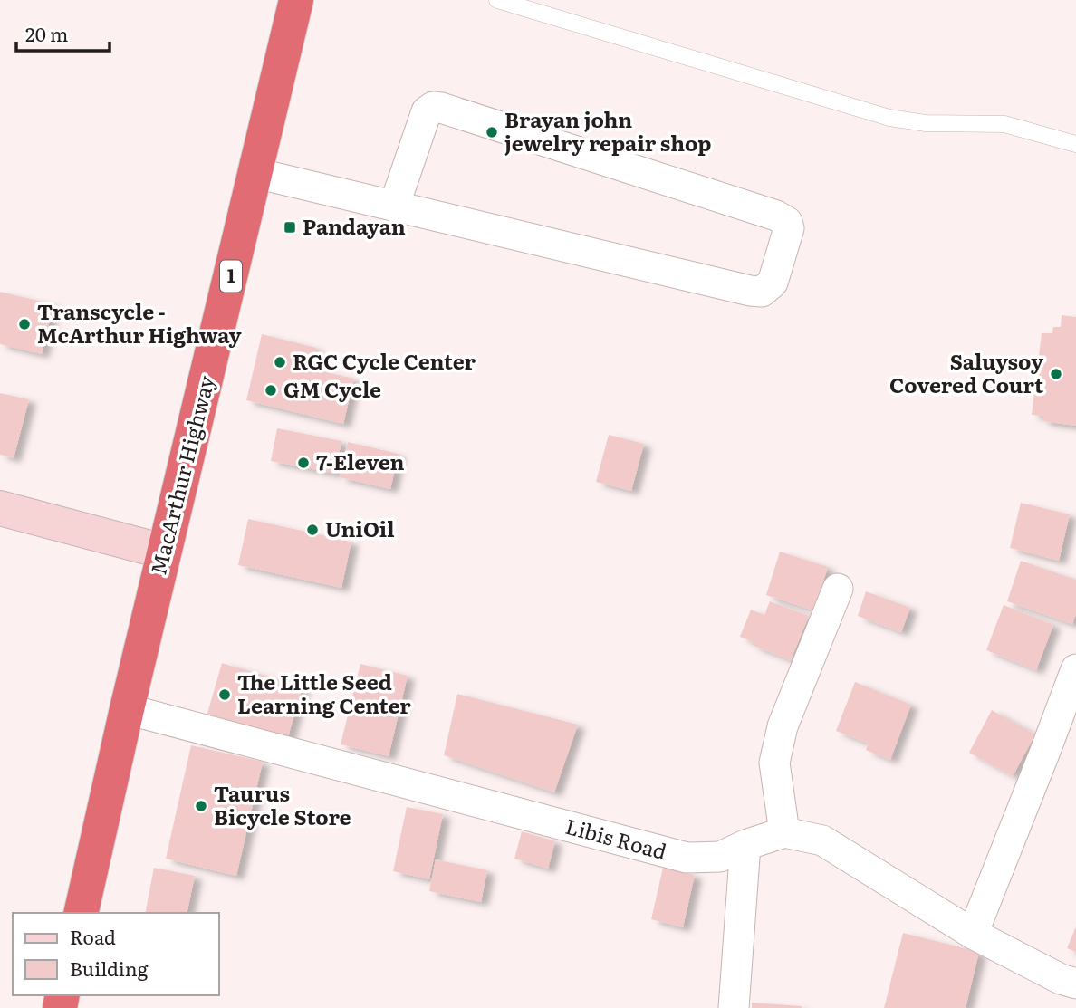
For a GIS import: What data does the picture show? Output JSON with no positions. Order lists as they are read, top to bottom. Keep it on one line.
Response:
{"streets":{"highway":["1","MacArthur Highway"],"street":["Libis Road"]},"crossings":[["MacArthur Highway","Libis Road"]],"places":{"other":["Brayan john jewelry repair shop","Transcycle - McArthur Highway","RGC Cycle Center","Saluysoy Covered Court","GM Cycle","7-Eleven","UniOil","The Little Seed Learning Center","Taurus Bicycle Store"],"transit":["Pandayan"]},"legend":["Road","Building"],"scale_bar":"20 m"}
